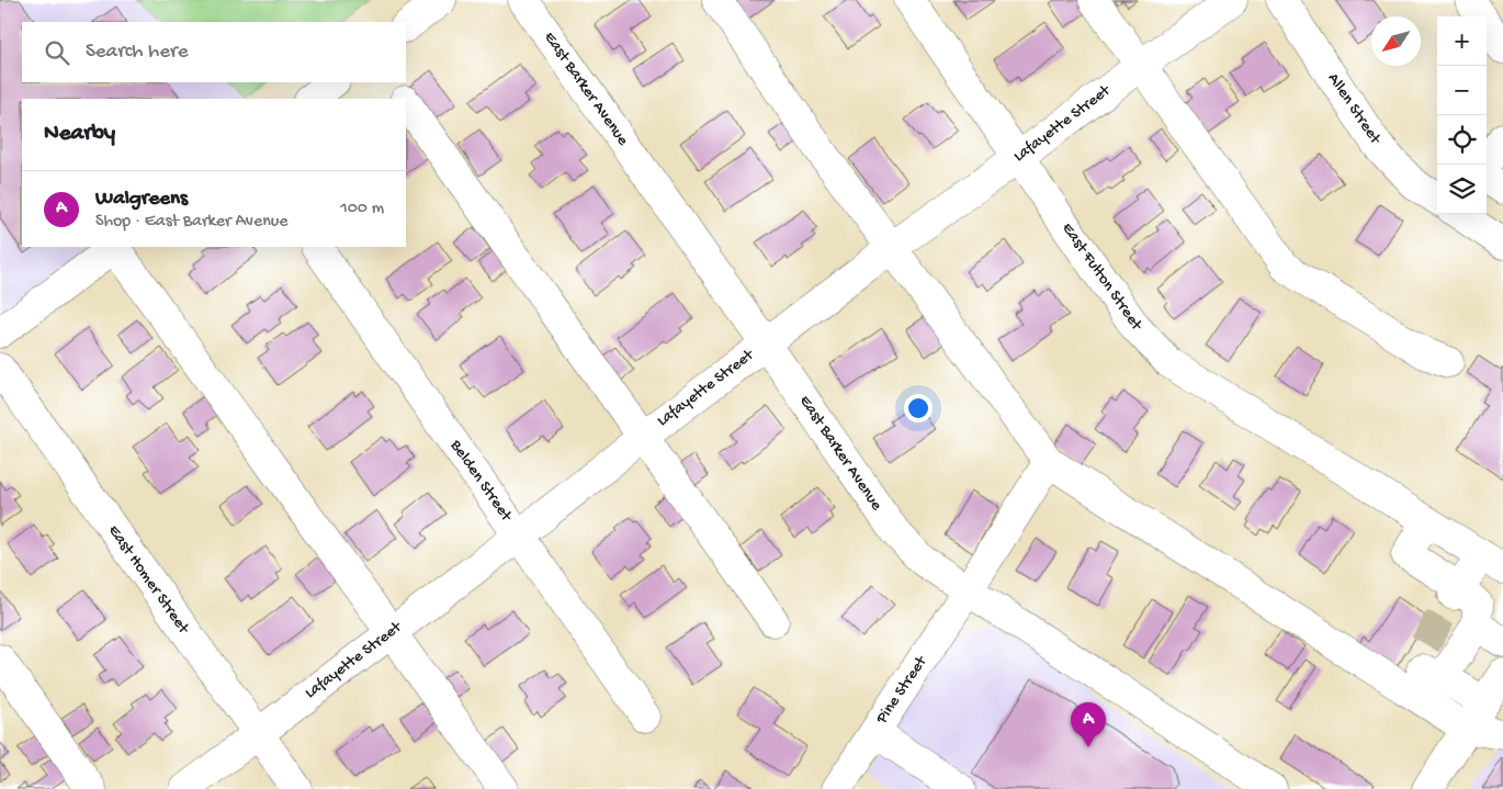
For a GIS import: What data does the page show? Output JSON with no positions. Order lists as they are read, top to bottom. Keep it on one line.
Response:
{"streets":{"street":["East Barker Avenue","Allen Street","Lafayette Street","East Fulton Street","Belden Street","East Homer Street","Pine Street"]},"crossings":[["East Barker Avenue","Lafayette Street"],["East Barker Avenue","Pine Street"],["Lafayette Street","East Fulton Street"],["Lafayette Street","Belden Street"],["Lafayette Street","East Homer Street"]],"north":"bottom left","page":{"map_buttons":["+","−"],"search":"Search here","heading":"Nearby","list":[{"mark":"A","name":"Walgreens","note":"Shop · East Barker Avenue","value":"100 m"}],"pins":"A"}}
